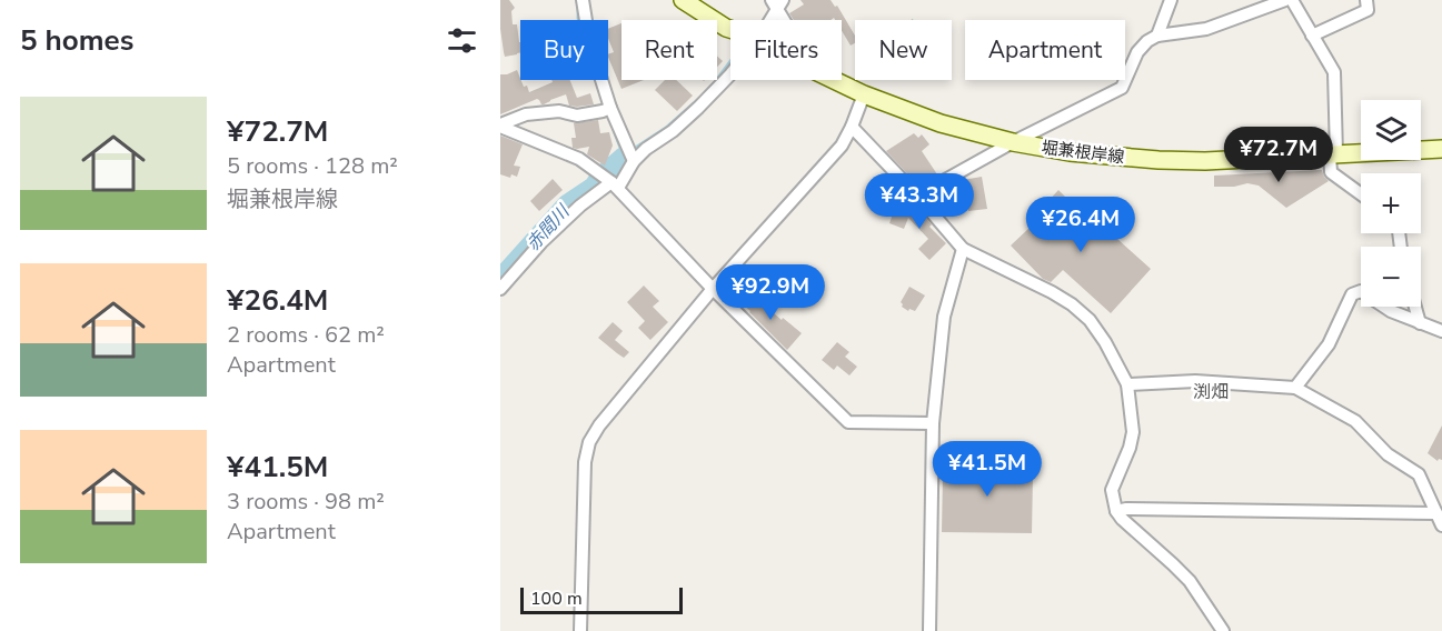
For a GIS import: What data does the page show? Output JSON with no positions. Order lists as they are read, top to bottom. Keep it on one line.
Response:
{"streets":{"main road":["堀兼根岸線"]},"districts":["渕畑"],"water":["赤間川"],"scale_bar":"100 m","page":{"heading":"5 homes","chip":["Buy","Rent","Filters","New","Apartment"],"list":[{"name":"¥72.7M","note":"5 rooms · 128 m² · 堀兼根岸線"},{"name":"¥26.4M","note":"2 rooms · 62 m² · Apartment"},{"name":"¥41.5M","note":"3 rooms · 98 m² · Apartment"}],"map_buttons":["+","−"],"price":["¥72.7M","¥43.3M","¥26.4M","¥92.9M","¥41.5M"],"scale":"100 m"}}
